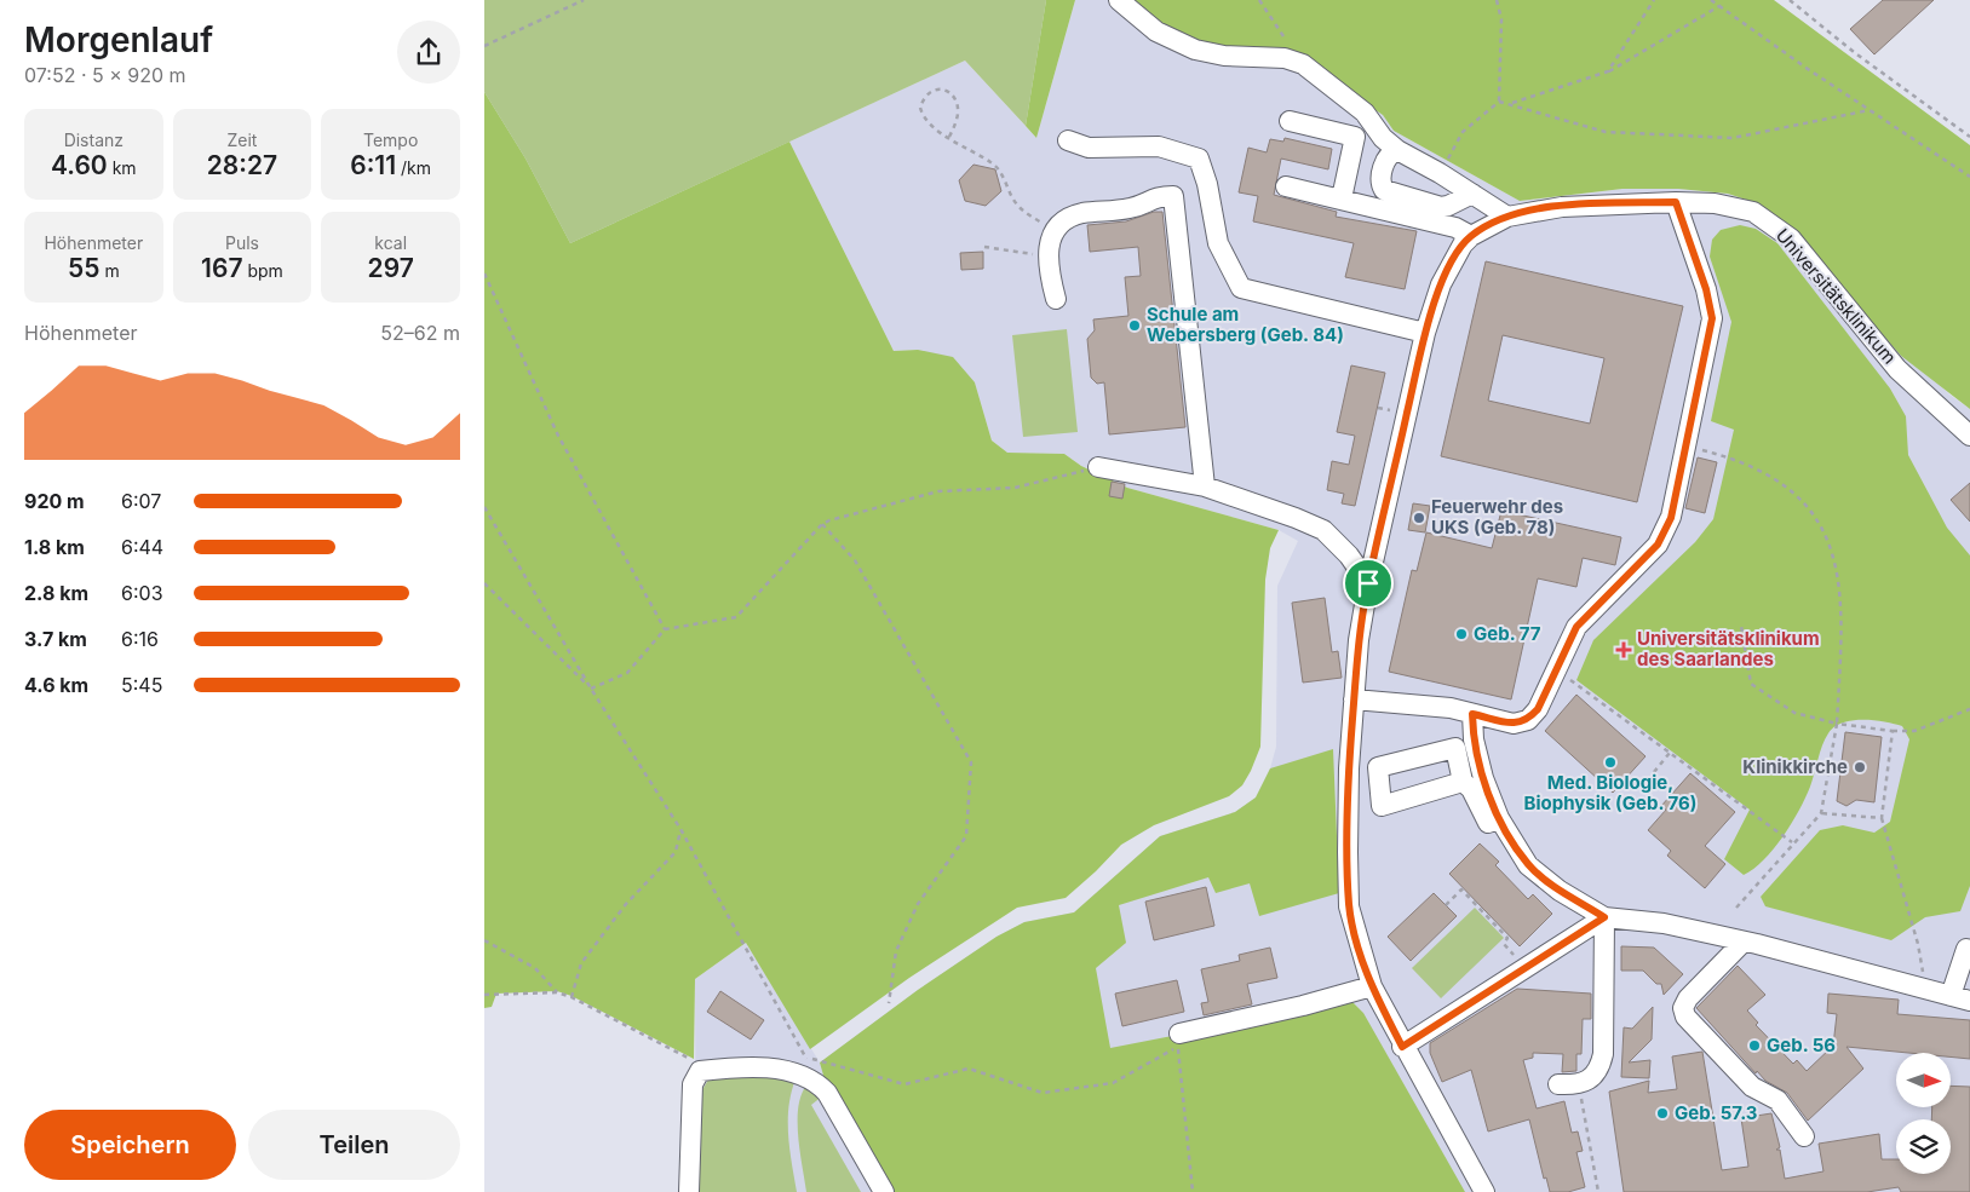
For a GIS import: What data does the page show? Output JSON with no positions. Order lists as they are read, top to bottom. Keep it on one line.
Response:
{"streets":{"street":["Universitätsklinikum"]},"places":{"other":["Schule am Webersberg (Geb. 84)","Feuerwehr des UKS (Geb. 78)","Geb. 77","Med. Biologie, Biophysik (Geb. 76)","Klinikkirche","Geb. 56","Geb. 57.3"],"health":["Universitätsklinikum des Saarlandes"]},"north":"right","page":{"heading":["Morgenlauf","07:52 · 5 × 920 m"],"stats":[["Distanz","4.60 km"],["Zeit","28:27"],["Tempo","6:11 /km"],["Höhenmeter","55 m"],["Puls","167 bpm"],["kcal","297"]],"chart":["Höhenmeter","52–62 m"],"list":[{"name":"920 m","note":"6:07"},{"name":"1.8 km","note":"6:44"},{"name":"2.8 km","note":"6:03"},{"name":"3.7 km","note":"6:16"},{"name":"4.6 km","note":"5:45"}],"buttons":["Speichern","Teilen"]}}
